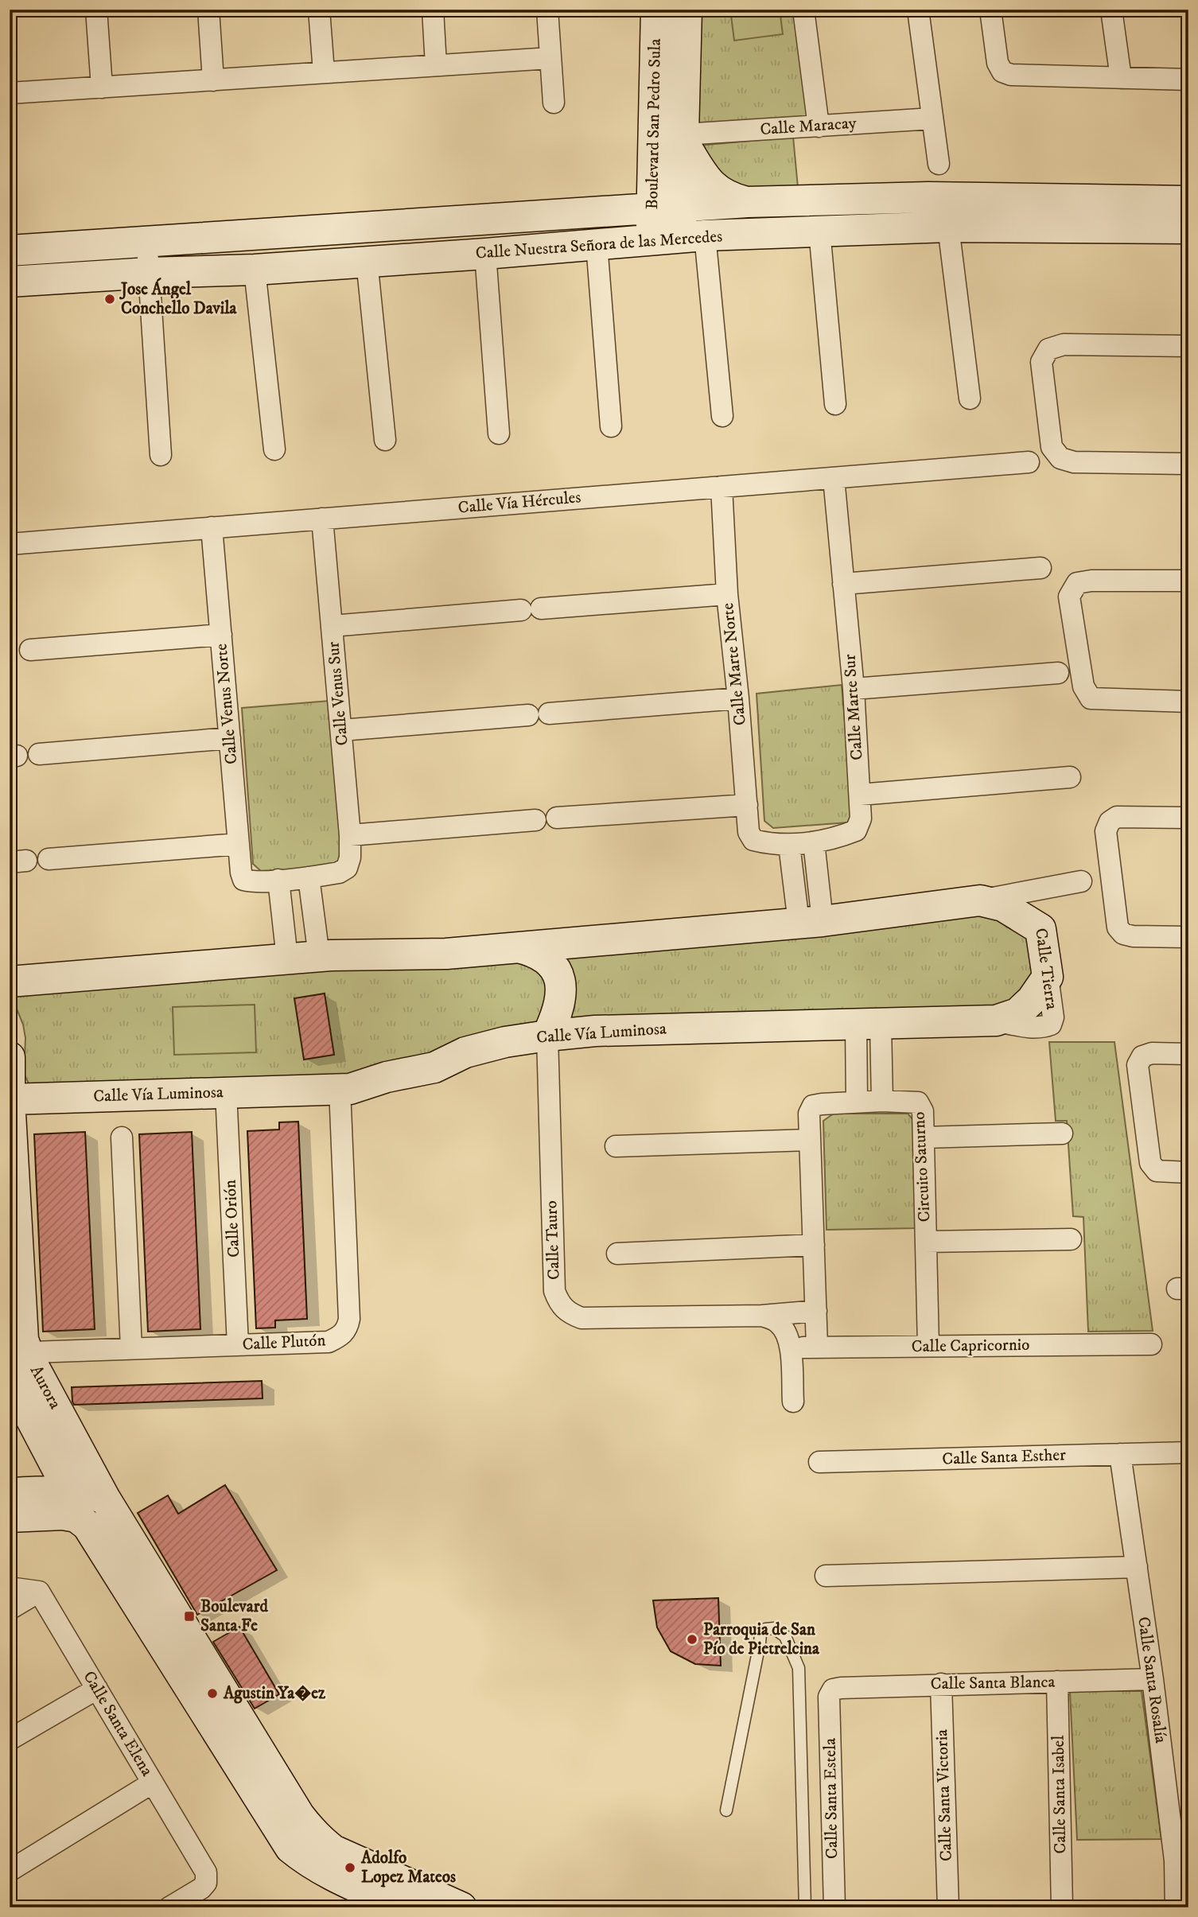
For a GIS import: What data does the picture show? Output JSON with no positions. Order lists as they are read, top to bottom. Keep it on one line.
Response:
{"streets":{"street":["Boulevard San Pedro Sula","Calle Maracay","Calle Nuestra Señora de las Mercedes","Calle Vía Hércules","Calle Marte Norte","Calle Venus Sur","Calle Venus Norte","Calle Marte Sur","Calle Tierra","Calle Vía Luminosa","Circuito Saturno","Calle Orión","Calle Tauro","Calle Plutón","Calle Capricornio","Aurora","Calle Santa Esther","Calle Santa Rosalía","Calle Santa Blanca","Calle Santa Elena","Calle Santa Isabel","Calle Santa Victoria","Calle Santa Estela"]},"crossings":[["Boulevard San Pedro Sula","Calle Maracay"],["Boulevard San Pedro Sula","Calle Nuestra Señora de las Mercedes"],["Calle Vía Hércules","Calle Marte Norte"],["Calle Vía Hércules","Calle Venus Sur"],["Calle Vía Hércules","Calle Venus Norte"],["Calle Vía Hércules","Calle Marte Sur"],["Calle Marte Norte","Calle Marte Sur"],["Calle Tierra","Calle Vía Luminosa"],["Calle Vía Luminosa","Calle Orión"],["Calle Vía Luminosa","Calle Tauro"],["Calle Vía Luminosa","Calle Plutón"],["Calle Vía Luminosa","Aurora"],["Circuito Saturno","Calle Tauro"],["Circuito Saturno","Calle Capricornio"],["Calle Orión","Calle Plutón"],["Calle Plutón","Aurora"],["Calle Santa Esther","Calle Santa Rosalía"],["Calle Santa Rosalía","Calle Santa Blanca"],["Calle Santa Blanca","Calle Santa Isabel"],["Calle Santa Blanca","Calle Santa Victoria"],["Calle Santa Blanca","Calle Santa Estela"]],"places":{"other":["Jose Ángel Conchello Davila","Parroquia de San Pío de Pietrelcina","Agustin Ya�ez","Adolfo Lopez Mateos"],"transit":["Boulevard Santa Fe"]}}
